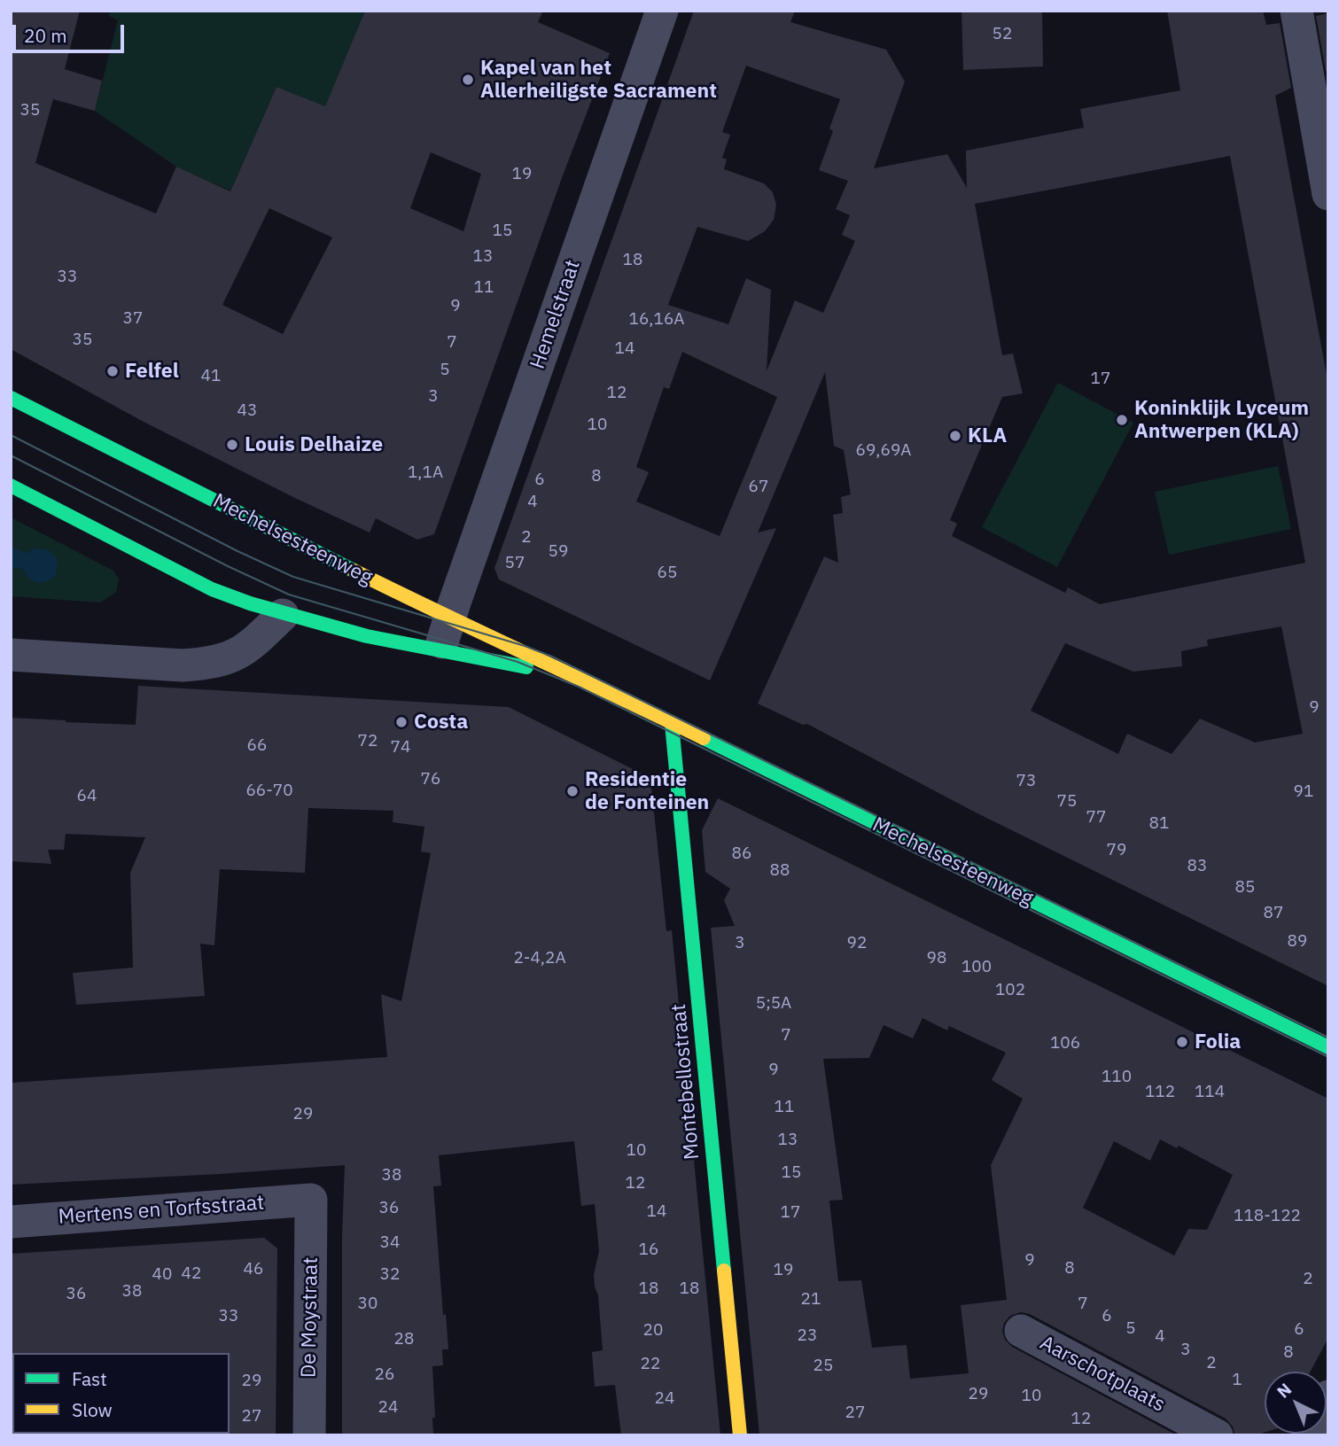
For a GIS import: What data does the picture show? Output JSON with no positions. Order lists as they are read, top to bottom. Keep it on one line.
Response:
{"streets":{"main road":["Mechelsesteenweg","Montebellostraat"],"street":["Hemelstraat","Mertens en Torfsstraat","De Moystraat","Aarschotplaats"]},"crossings":[["Hemelstraat","Mechelsesteenweg"],["Mechelsesteenweg","Montebellostraat"],["Mertens en Torfsstraat","De Moystraat"]],"places":["Kapel van het Allerheiligste Sacrament","Felfel","Koninklijk Lyceum Antwerpen (KLA)","KLA","Louis Delhaize","Costa","Residentie de Fonteinen","Folia"],"house_numbers":["52","35","19","15","13","18","33","11","9","37","16,16A","35","7","14","5","41","17","12","3","43","10","69,69A","1,1A","8","6","67","4","2","59","57","65","9","72","66","74","76","73","66-70","91","64","75","77","81","79","86","83","88","85","87","89","3","92","2-4,2A","98","100","102","5;5A","7","106","9","110","112","114","11","29","13","10","15","38","12","36","14","17","118-122","34","16","9","8","46","19","42","40","32","2","18","18","38","36","21","30","7","33","6","5","6","20","23","4","28","3","8","2","22","25","26","1","29","29","10","24","24","27","27","12"],"legend":["Fast","Slow"],"scale_bar":"20 m","north":"top left"}
